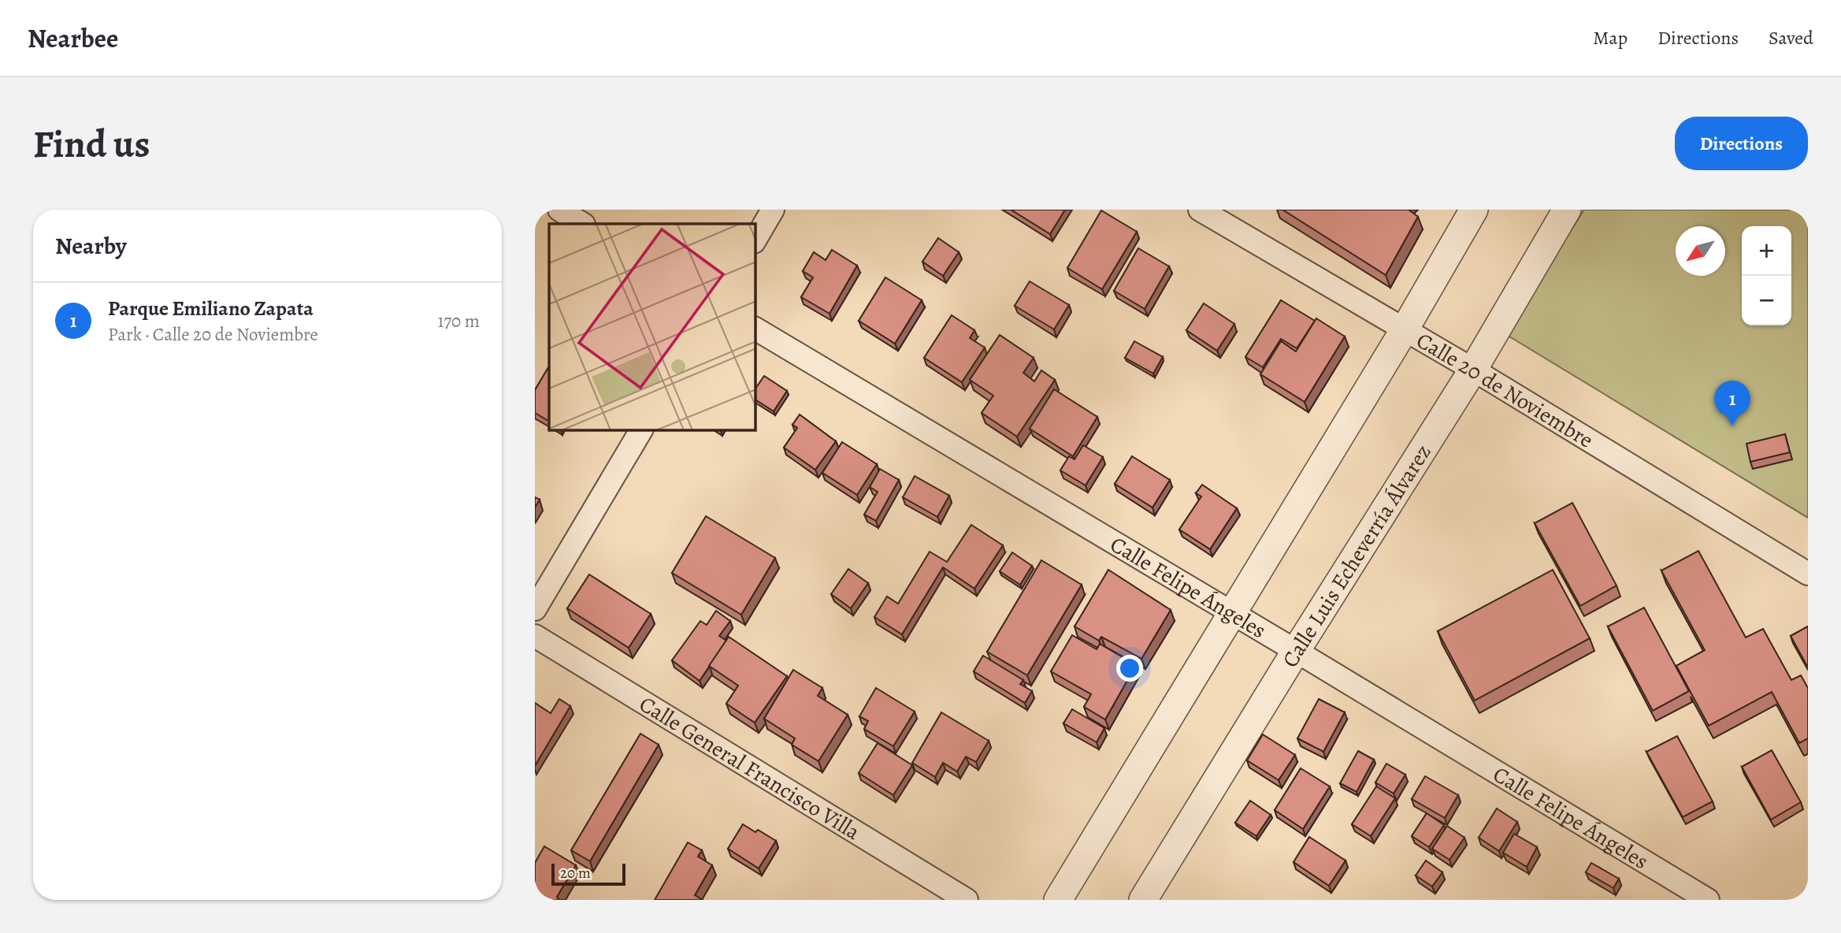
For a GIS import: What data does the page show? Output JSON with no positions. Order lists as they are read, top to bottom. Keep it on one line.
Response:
{"streets":{"street":["Calle 20 de Noviembre","Calle Luis Echeverría Álvarez","Calle Felipe Ángeles","Calle General Francisco Villa"]},"crossings":[["Calle 20 de Noviembre","Calle Luis Echeverría Álvarez"],["Calle Luis Echeverría Álvarez","Calle Felipe Ángeles"]],"scale_bar":"20 m","north":"bottom left","page":{"header":"Nearbee","nav":["Map","Directions","Saved"],"buttons":"Directions","title":"Find us","heading":"Nearby","map_buttons":["+","−"],"list":[{"mark":"1","name":"Parque Emiliano Zapata","note":"Park · Calle 20 de Noviembre","value":"170 m"}],"pins":"1","scale":"20 m"}}
